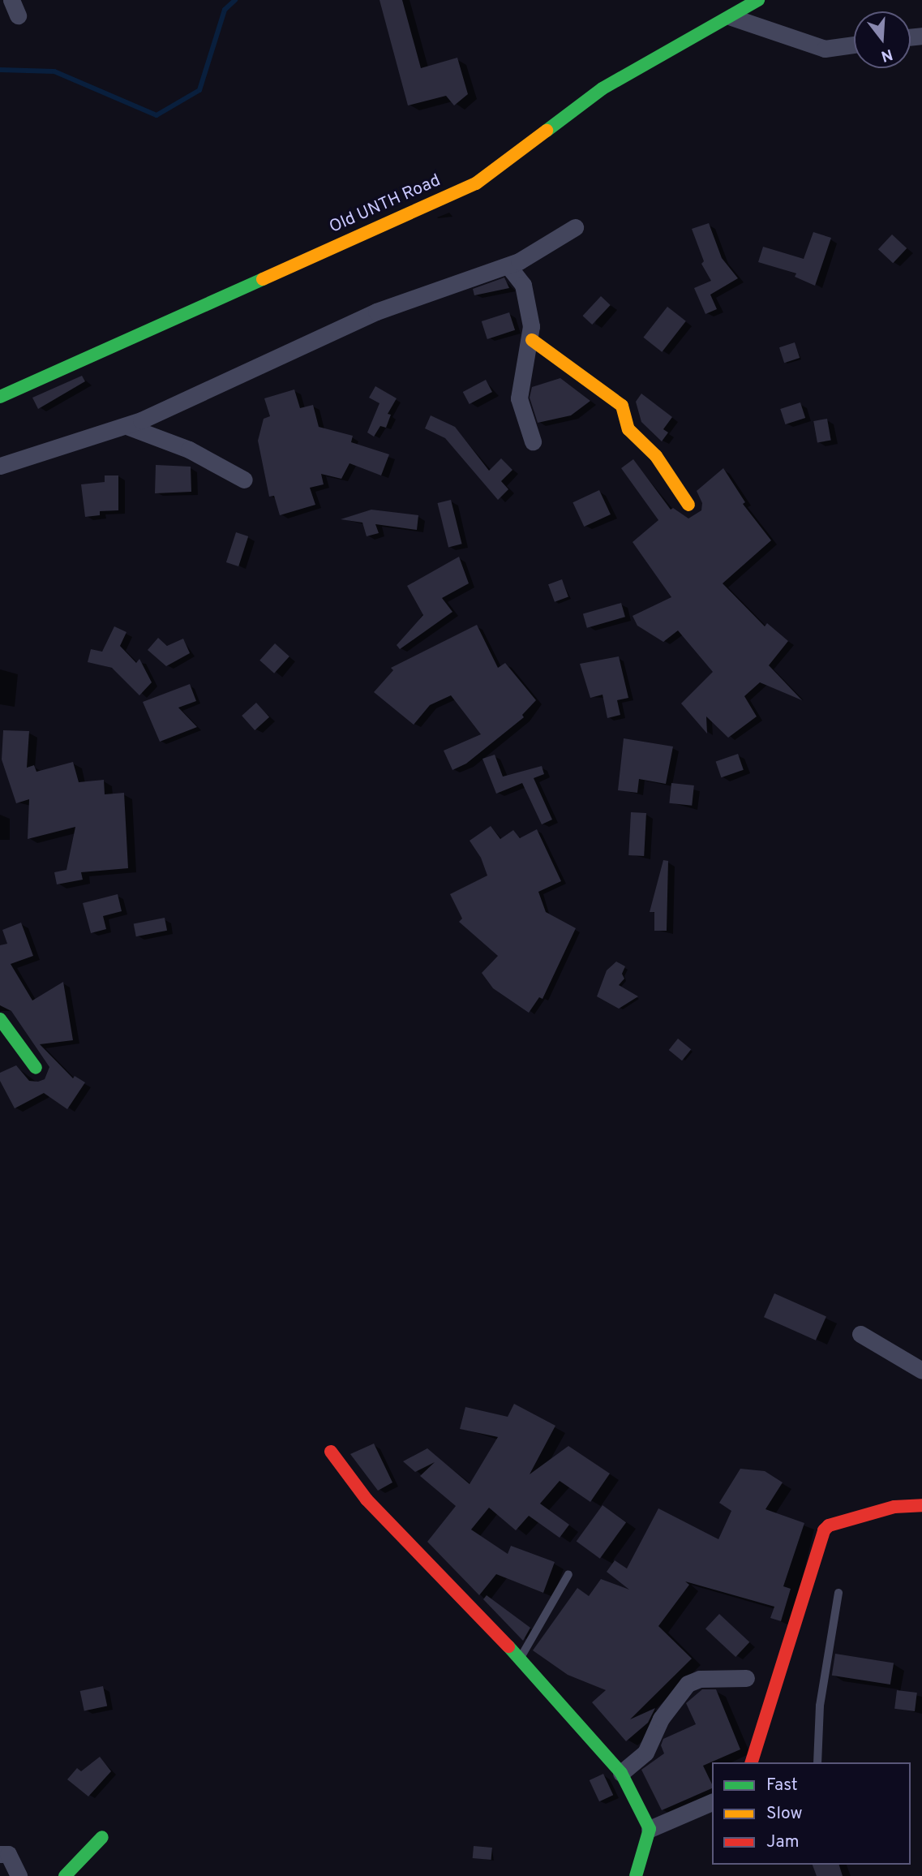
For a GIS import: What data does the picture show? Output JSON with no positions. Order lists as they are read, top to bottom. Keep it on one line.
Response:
{"streets":{"street":["Old UNTH Road"]},"legend":["Fast","Slow","Jam"],"north":"bottom"}
